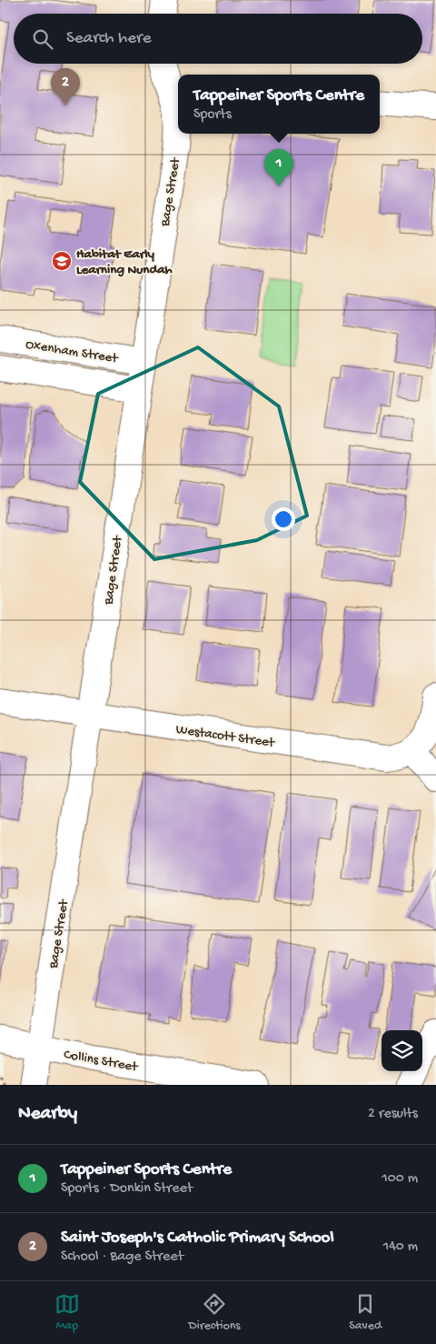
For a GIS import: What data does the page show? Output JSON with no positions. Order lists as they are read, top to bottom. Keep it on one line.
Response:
{"streets":{"street":["Bage Street","Oxenham Street","Westacott Street","Collins Street"]},"crossings":[["Bage Street","Oxenham Street"],["Bage Street","Westacott Street"],["Bage Street","Collins Street"]],"places":{"school or university":["Habitat Early Learning Nundah"]},"page":{"search":"Search here","pins":["2","1"],"popup":["Tappeiner Sports Centre","Sports"],"heading":["Nearby","2 results"],"list":[{"mark":"1","name":"Tappeiner Sports Centre","note":"Sports · Donkin Street","value":"100 m"},{"mark":"2","name":"Saint Joseph's Catholic Primary School","note":"School · Bage Street","value":"140 m"}],"nav":["Map","Directions","Saved"]}}
